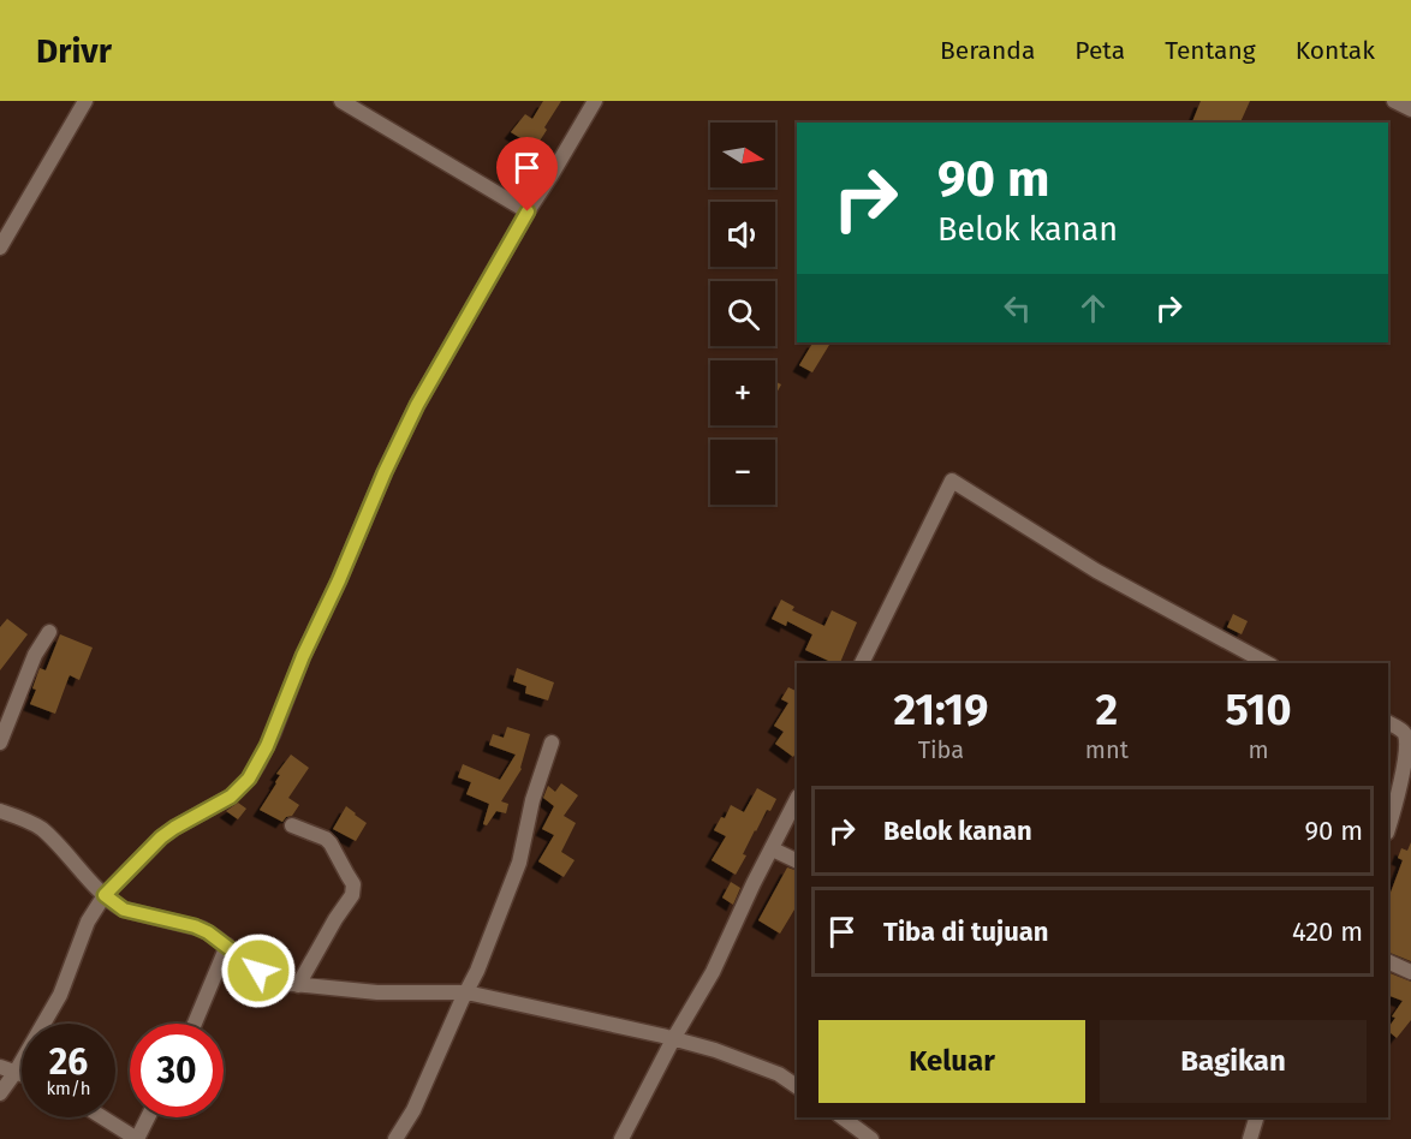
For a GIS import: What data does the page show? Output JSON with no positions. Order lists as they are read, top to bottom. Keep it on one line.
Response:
{"north":"right","page":{"header":"Drivr","nav":["Beranda","Peta","Tentang","Kontak"],"map_buttons":["+","−"],"turn":["90 m","Belok kanan"],"eta":["21:19","Tiba","2","mnt","510","m"],"list":[{"name":"Belok kanan","value":"90 m"},{"name":"Tiba di tujuan","value":"420 m"}],"buttons":["Keluar","Bagikan"],"speed":"26 km/h","limit":"30"}}
